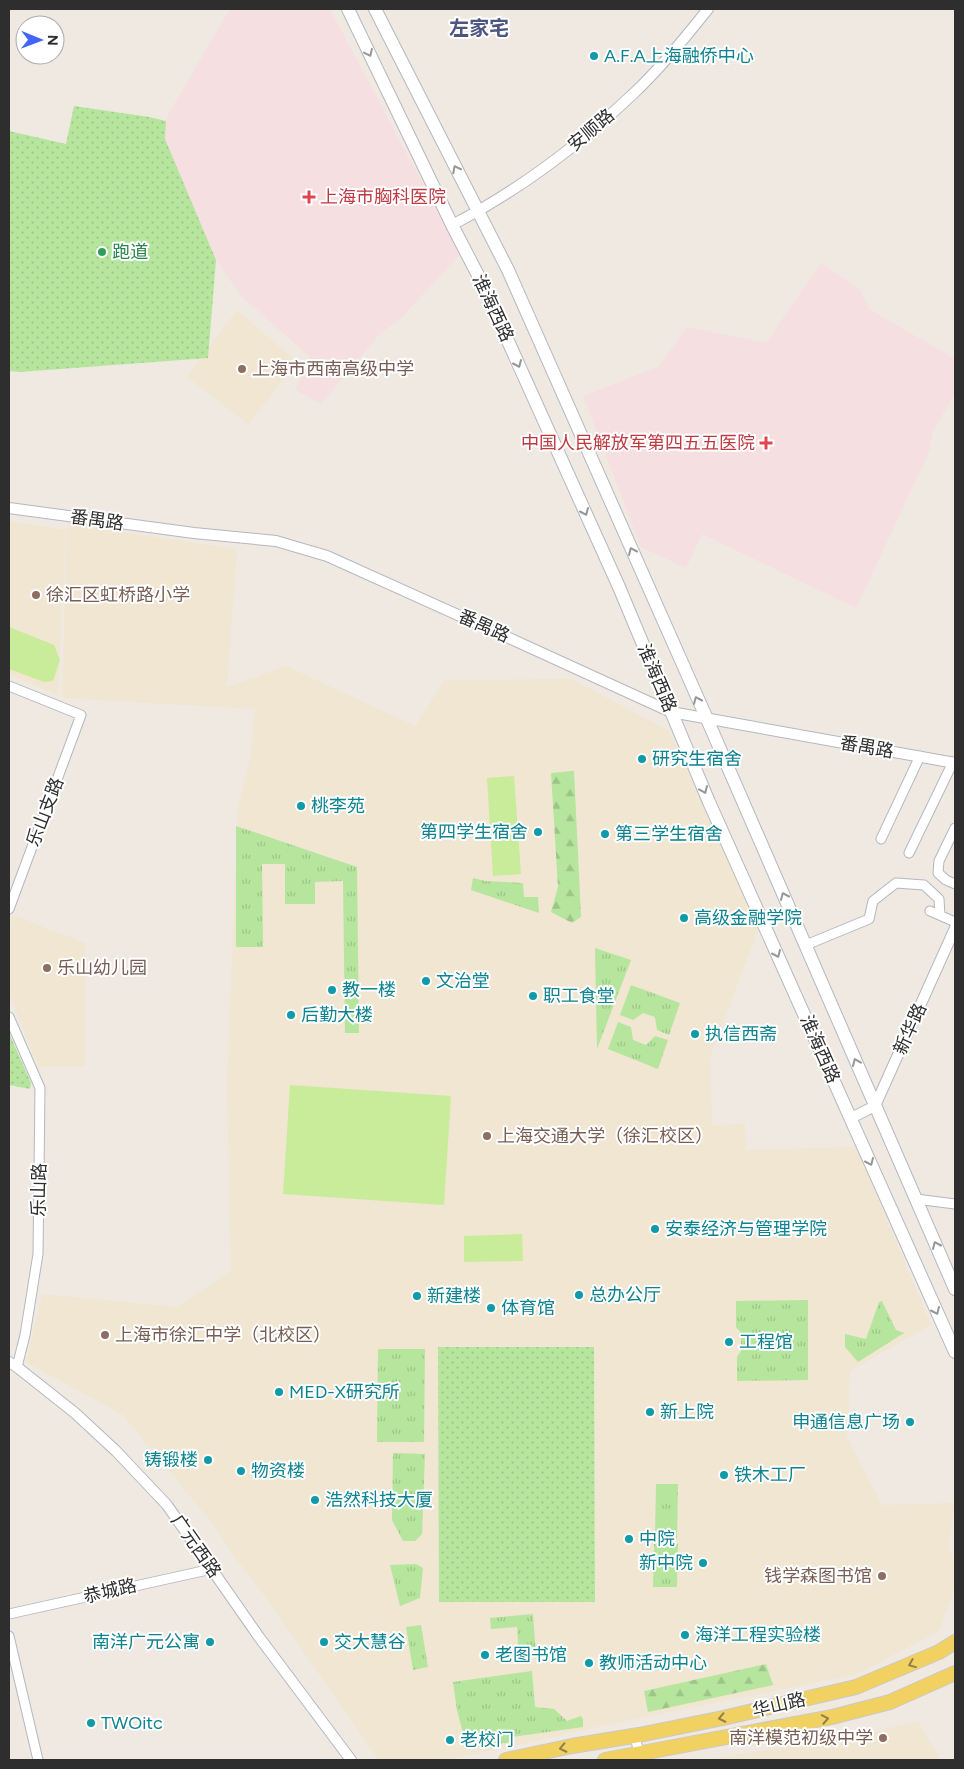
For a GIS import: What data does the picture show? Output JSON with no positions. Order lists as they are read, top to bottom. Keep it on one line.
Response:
{"streets":{"main road":["淮海西路","华山路"],"street":["安顺路","番禺路","乐山支路","新华路","乐山路","广元西路","恭城路"]},"crossings":[["安顺路","淮海西路"],["淮海西路","番禺路"],["淮海西路","新华路"],["乐山路","广元西路"],["广元西路","恭城路"]],"districts":["左家宅"],"places":{"other":["A.F.A上海融侨中心","跑道","上海市西南高级中学","徐汇区虹桥路小学","研究生宿舍","桃李苑","第四学生宿舍","第三学生宿舍","高级金融学院","乐山幼儿园","文治堂","教一楼","职工食堂","后勤大楼","执信西斋","上海交通大学（徐汇校区）","安泰经济与管理学院","总办公厅","新建楼","体育馆","上海市徐汇中学（北校区）","工程馆","MED-X研究所","新上院","申通信息广场","铸锻楼","物资楼","铁木工厂","浩然科技大厦","中院","新中院","钱学森图书馆","海洋工程实验楼","南洋广元公寓","交大慧谷","老图书馆","教师活动中心","TWOitc","南洋模范初级中学","老校门"],"health":["上海市胸科医院","中国人民解放军第四五五医院"]},"north":"right"}
